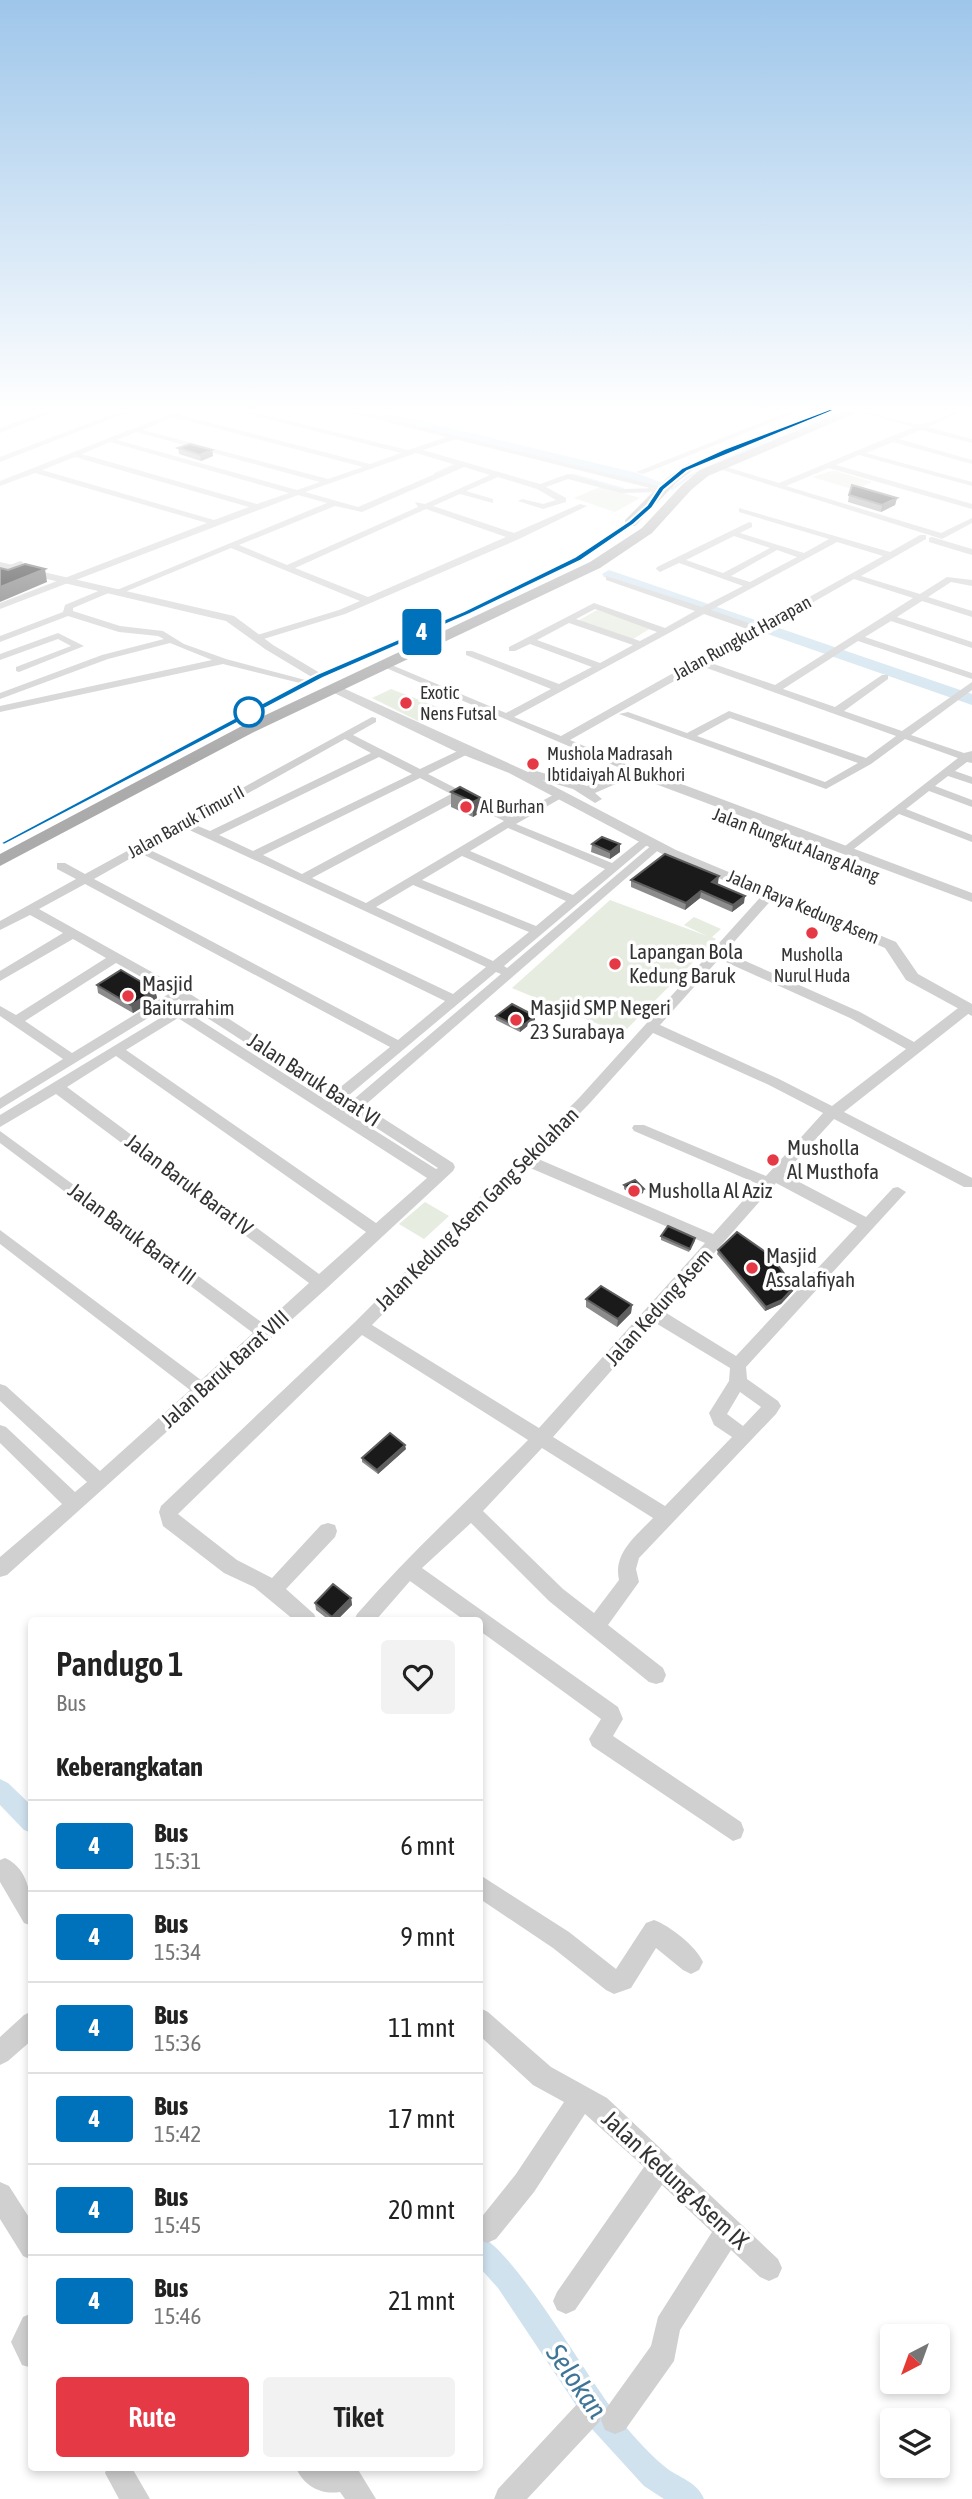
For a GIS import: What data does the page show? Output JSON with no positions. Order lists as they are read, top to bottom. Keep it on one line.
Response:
{"streets":{"street":["Jalan Rungkut Harapan","Jalan Baruk Timur II","Jalan Rungkut Alang Alang","Jalan Raya Kedung Asem","Jalan Baruk Barat VI","Jalan Baruk Barat IV","Jalan Kedung Asem Gang Sekolahan","Jalan Baruk Barat III","Jalan Kedung Asem","Jalan Baruk Barat VIII","Jalan Kedung Asem IX"]},"crossings":[["Jalan Baruk Timur II","Jalan Raya Kedung Asem"],["Jalan Baruk Timur II","Jalan Baruk Barat VI"],["Jalan Raya Kedung Asem","Jalan Kedung Asem Gang Sekolahan"],["Jalan Raya Kedung Asem","Jalan Kedung Asem"],["Jalan Baruk Barat VI","Jalan Baruk Barat VIII"],["Jalan Baruk Barat IV","Jalan Baruk Barat VIII"],["Jalan Baruk Barat III","Jalan Baruk Barat VIII"]],"water":["Selokan"],"places":["Exotic Nens Futsal","Mushola Madrasah Ibtidaiyah Al Bukhori","Al Burhan","Musholla Nurul Huda","Lapangan Bola Kedung Baruk","Masjid Baiturrahim","Masjid SMP Negeri 23 Surabaya","Musholla Al Musthofa","Musholla Al Aziz","Masjid Assalafiyah"],"lines":["bus line 4"],"north":"bottom left","page":{"on_map":"4","heading":[["Pandugo 1","Bus"],"Keberangkatan"],"list":[{"mark":"4","name":"Bus","note":"15:31","value":"6 mnt"},{"mark":"4","name":"Bus","note":"15:34","value":"9 mnt"},{"mark":"4","name":"Bus","note":"15:36","value":"11 mnt"},{"mark":"4","name":"Bus","note":"15:42","value":"17 mnt"},{"mark":"4","name":"Bus","note":"15:45","value":"20 mnt"},{"mark":"4","name":"Bus","note":"15:46","value":"21 mnt"}],"buttons":["Rute","Tiket"]}}
